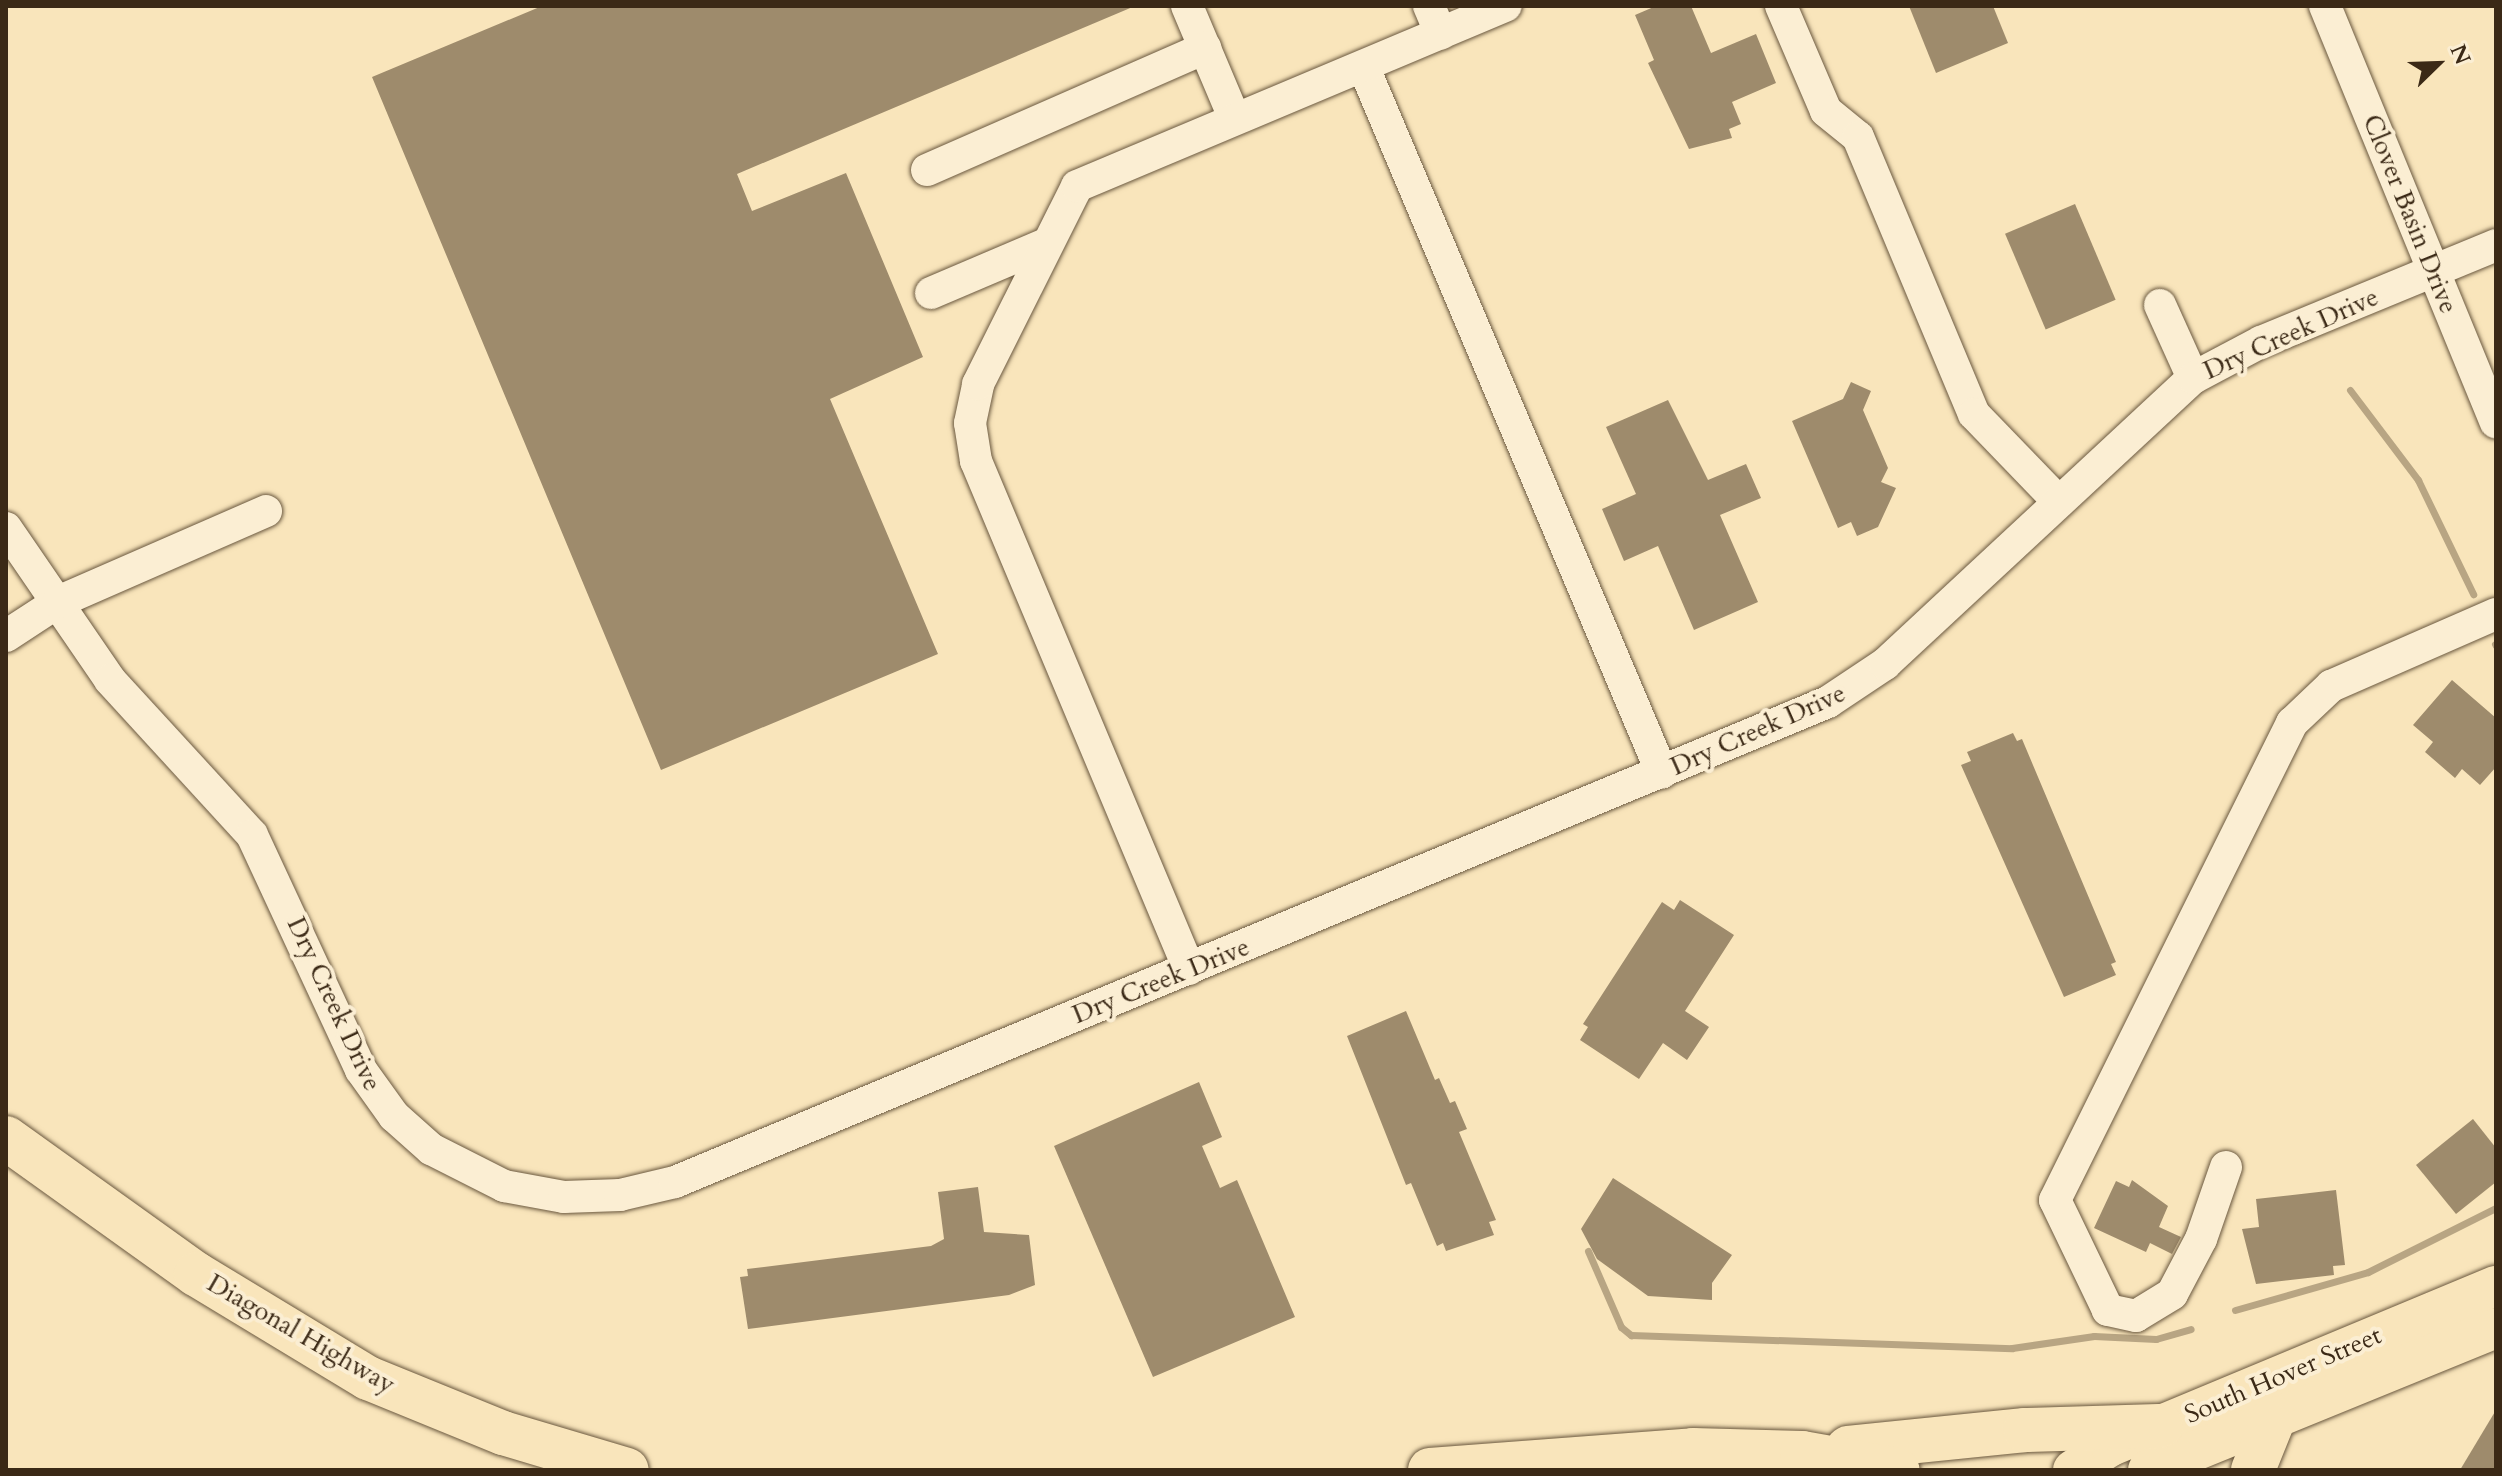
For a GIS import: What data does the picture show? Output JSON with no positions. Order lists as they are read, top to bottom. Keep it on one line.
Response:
{"streets":{"highway":["Diagonal Highway"],"main road":["South Hover Street"],"street":["Clover Basin Drive","Dry Creek Drive"]},"crossings":[["Clover Basin Drive","Dry Creek Drive"]],"north":"top right"}
